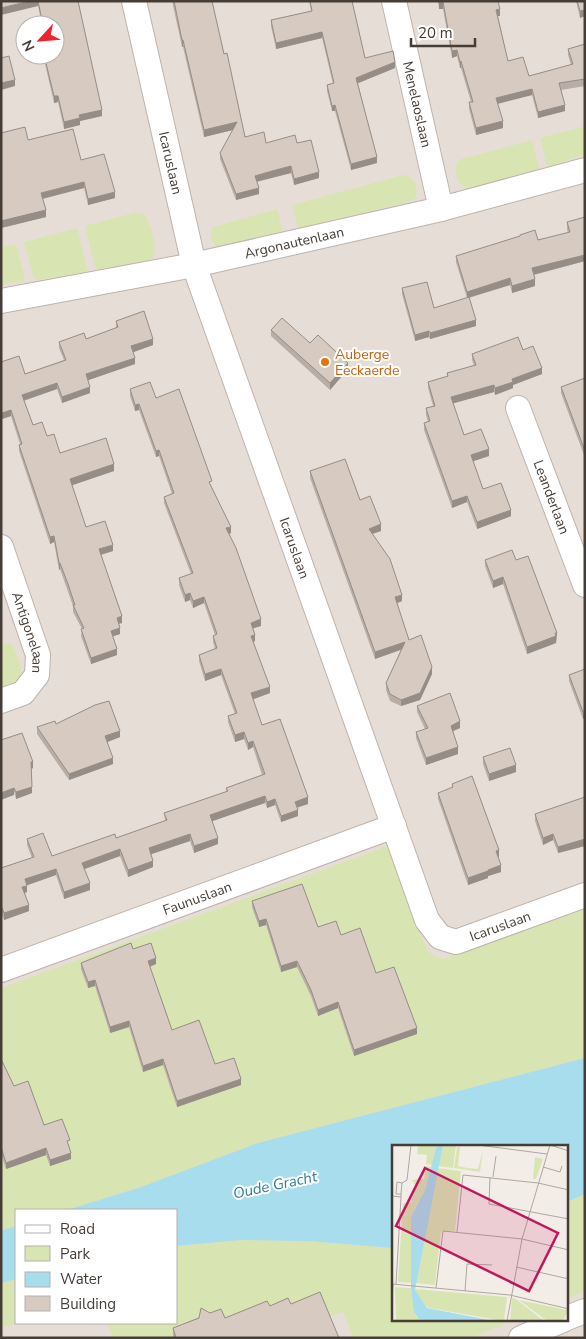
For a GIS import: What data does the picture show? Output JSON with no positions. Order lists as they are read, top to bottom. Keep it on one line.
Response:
{"streets":{"street":["Menelaoslaan","Icaruslaan","Argonautenlaan","Leanderlaan","Antigonelaan","Faunuslaan"]},"crossings":[["Menelaoslaan","Argonautenlaan"],["Icaruslaan","Argonautenlaan"],["Icaruslaan","Faunuslaan"]],"water":["Oude Gracht"],"places":["Auberge Eeckaerde"],"legend":["Road","Park","Water","Building"],"scale_bar":"20 m","north":"bottom left"}
